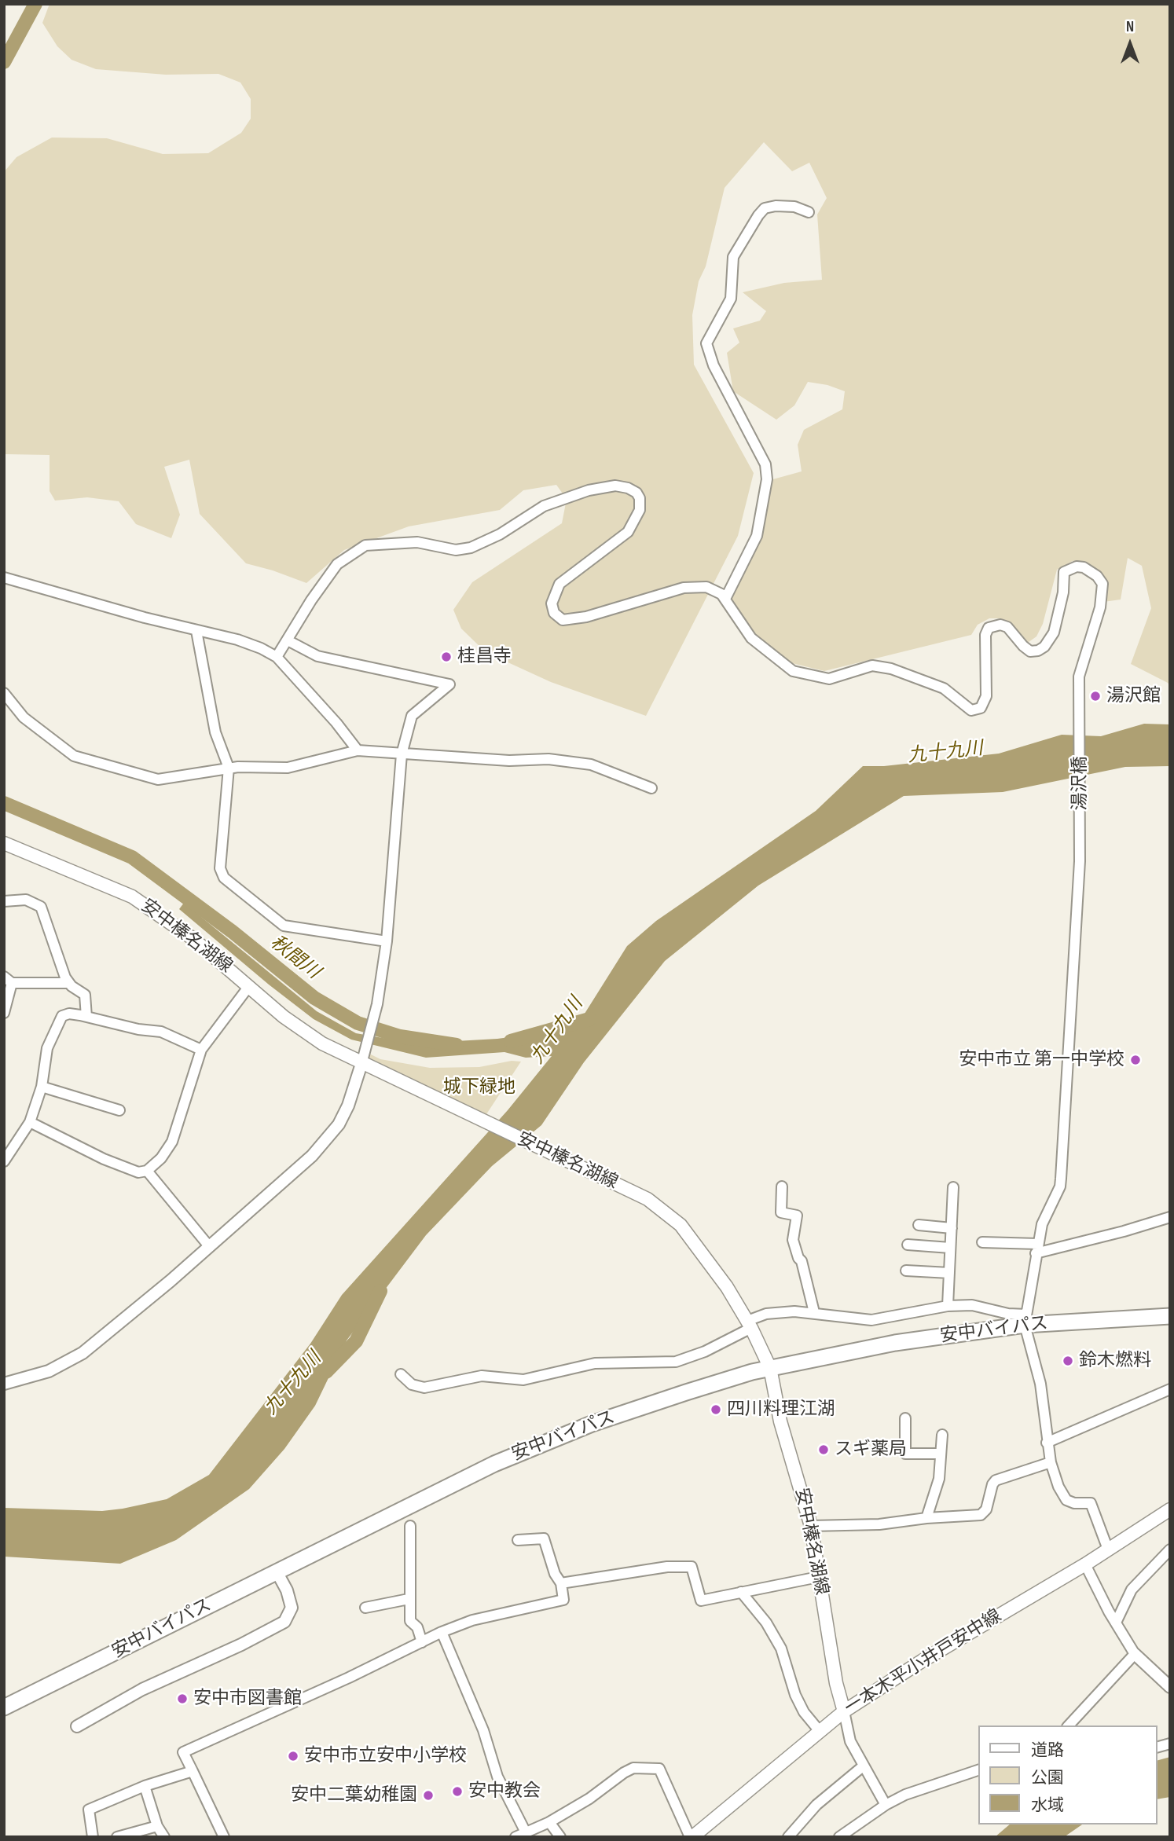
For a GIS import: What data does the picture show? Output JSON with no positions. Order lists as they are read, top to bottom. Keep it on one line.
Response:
{"streets":{"highway":["安中バイパス"],"main road":["安中榛名湖線","一本木平小井戸安中線"],"street":["湯沢橋"]},"crossings":[["湯沢橋","安中バイパス"],["安中榛名湖線","安中バイパス"],["安中榛名湖線","一本木平小井戸安中線"]],"water":["九十九川","秋間川"],"parks":["城下緑地"],"places":["桂昌寺","湯沢館","安中市立 第一中学校","鈴木燃料","四川料理江湖","スギ薬局","安中市図書館","安中市立安中小学校","安中教会","安中二葉幼稚園"],"legend":["道路","公園","水域"],"north":"top"}
